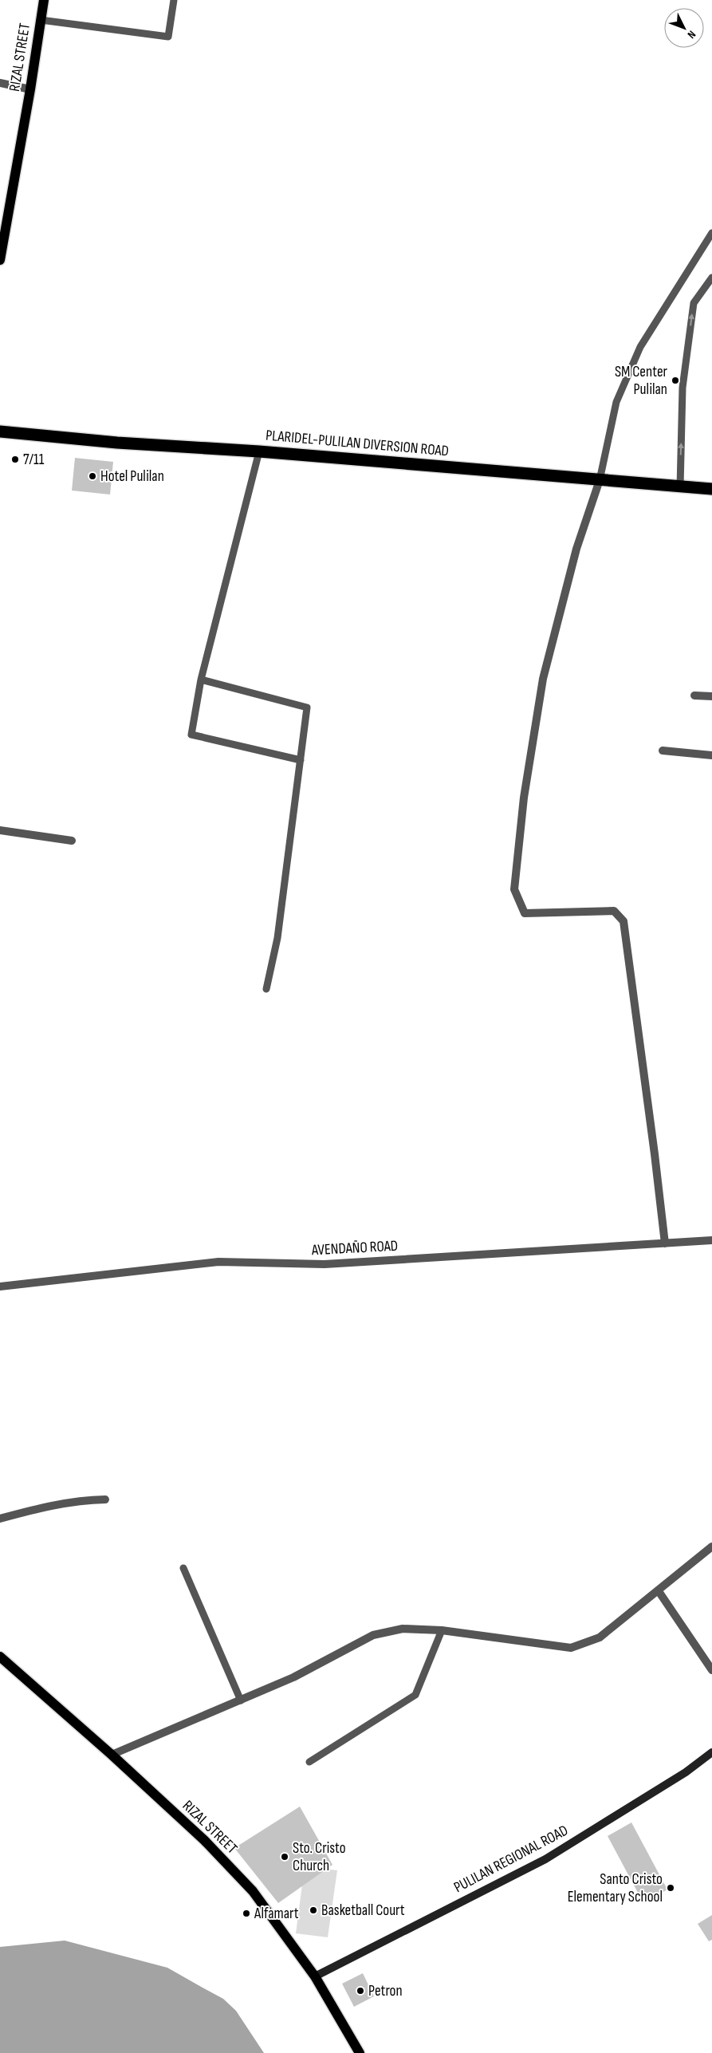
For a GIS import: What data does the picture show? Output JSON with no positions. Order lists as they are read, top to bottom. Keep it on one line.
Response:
{"streets":{"highway":["PLARIDEL-PULILAN DIVERSION ROAD"],"main road":["RIZAL STREET","PULILAN REGIONAL ROAD"],"street":["AVENDAÑO ROAD"]},"crossings":[["RIZAL STREET","PULILAN REGIONAL ROAD"]],"places":["SM Center Pulilan","7/11","Hotel Pulilan","Sto. Cristo Church","Santo Cristo Elementary School","Basketball Court","Alfamart","Petron"],"north":"bottom right"}
